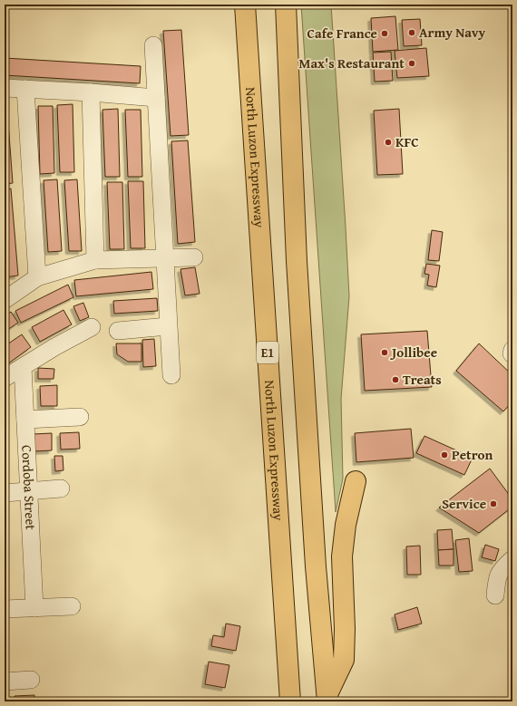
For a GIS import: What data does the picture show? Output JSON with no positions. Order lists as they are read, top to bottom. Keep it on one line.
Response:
{"streets":{"highway":["North Luzon Expressway","E1"],"street":["Cordoba Street"]},"places":["Army Navy","Cafe France","Max's Restaurant","KFC","Jollibee","Treats","Petron","Service"]}
